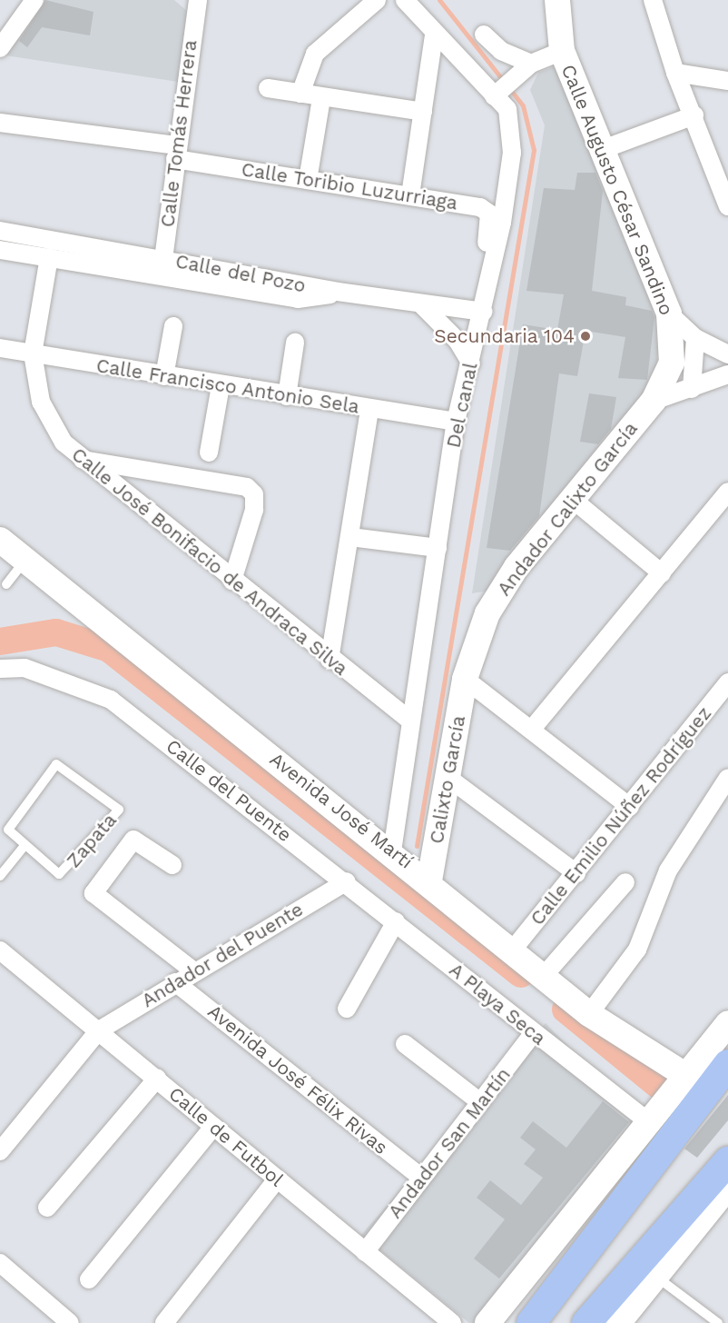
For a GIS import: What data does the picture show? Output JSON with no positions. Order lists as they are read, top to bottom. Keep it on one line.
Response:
{"streets":{"main road":["Calle Augusto César Sandino","Andador Calixto García","Calixto García","Avenida José Martí"],"street":["Calle Tomás Herrera","Calle Toribio Luzurriaga","Calle del Pozo","Calle Francisco Antonio Sela","Del canal","Calle José Bonifacio de Andraca Silva","Calle del Puente","Calle Emilio Núñez Rodríguez","Andador del Puente","A Playa Seca","Avenida José Félix Rivas","Calle de Futbol","Andador San Martín"],"lane":["Zapata"]},"crossings":[["Calle Tomás Herrera","Calle Toribio Luzurriaga"],["Calle Tomás Herrera","Calle del Pozo"],["Calle Augusto César Sandino","Andador Calixto García"],["Calle del Pozo","Del canal"],["Calle Francisco Antonio Sela","Del canal"],["Calle Francisco Antonio Sela","Calle José Bonifacio de Andraca Silva"],["Del canal","Calle José Bonifacio de Andraca Silva"],["Del canal","Avenida José Martí"],["Andador Calixto García","Calixto García"],["Calixto García","Avenida José Martí"],["Calle del Puente","Andador del Puente"],["Calle del Puente","A Playa Seca"],["Avenida José Martí","Calle Emilio Núñez Rodríguez"],["Andador del Puente","A Playa Seca"],["Andador del Puente","Avenida José Félix Rivas"],["Andador del Puente","Calle de Futbol"],["A Playa Seca","Andador San Martín"],["Avenida José Félix Rivas","Andador San Martín"],["Calle de Futbol","Andador San Martín"]],"places":["Secundaria 104"]}
